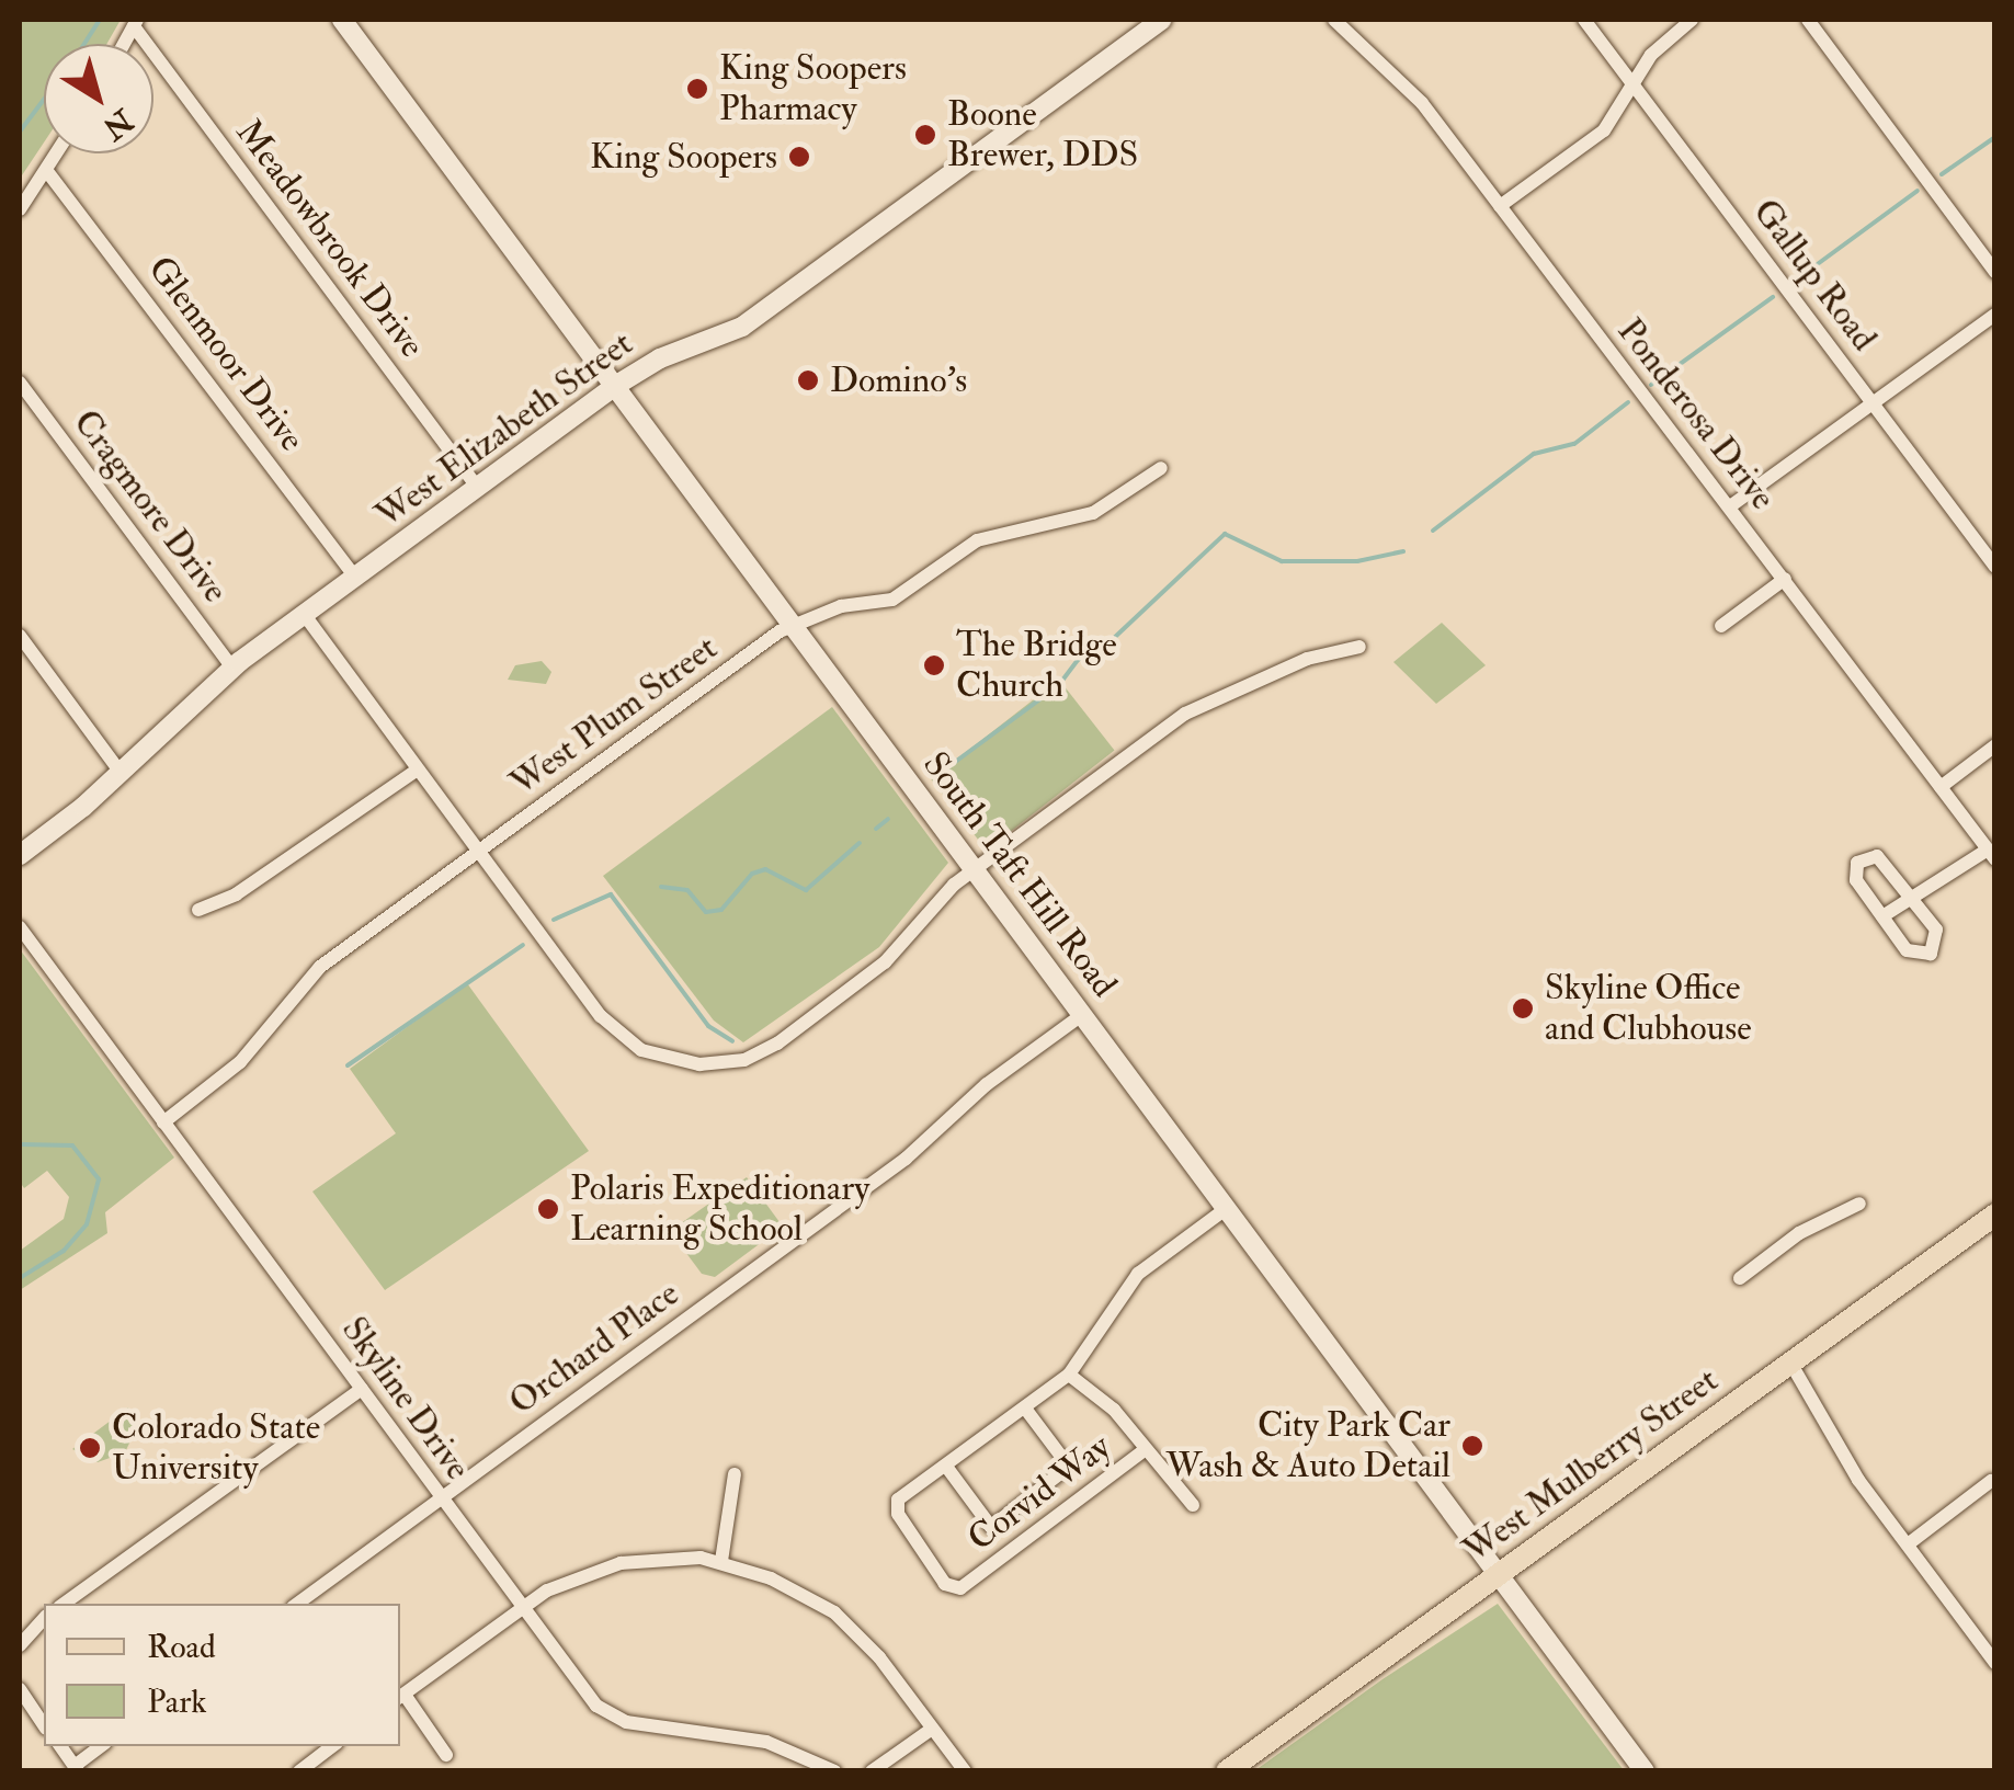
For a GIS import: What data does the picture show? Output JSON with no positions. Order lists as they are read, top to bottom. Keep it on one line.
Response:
{"streets":{"main road":["West Elizabeth Street","South Taft Hill Road","West Mulberry Street"],"street":["Meadowbrook Drive","Gallup Road","Glenmoor Drive","Ponderosa Drive","Cragmore Drive","West Plum Street","Orchard Place","Skyline Drive","Corvid Way"]},"crossings":[["Meadowbrook Drive","West Elizabeth Street"],["Glenmoor Drive","West Elizabeth Street"],["West Elizabeth Street","Cragmore Drive"],["West Elizabeth Street","South Taft Hill Road"],["West Plum Street","South Taft Hill Road"],["West Plum Street","Skyline Drive"],["South Taft Hill Road","Orchard Place"],["South Taft Hill Road","West Mulberry Street"],["Orchard Place","Skyline Drive"]],"places":["King Soopers Pharmacy","Boone Brewer, DDS","King Soopers","Domino's","The Bridge Church","Skyline Office and Clubhouse","Polaris Expeditionary Learning School","City Park Car Wash & Auto Detail","Colorado State University"],"legend":["Road","Park"],"north":"bottom right"}
